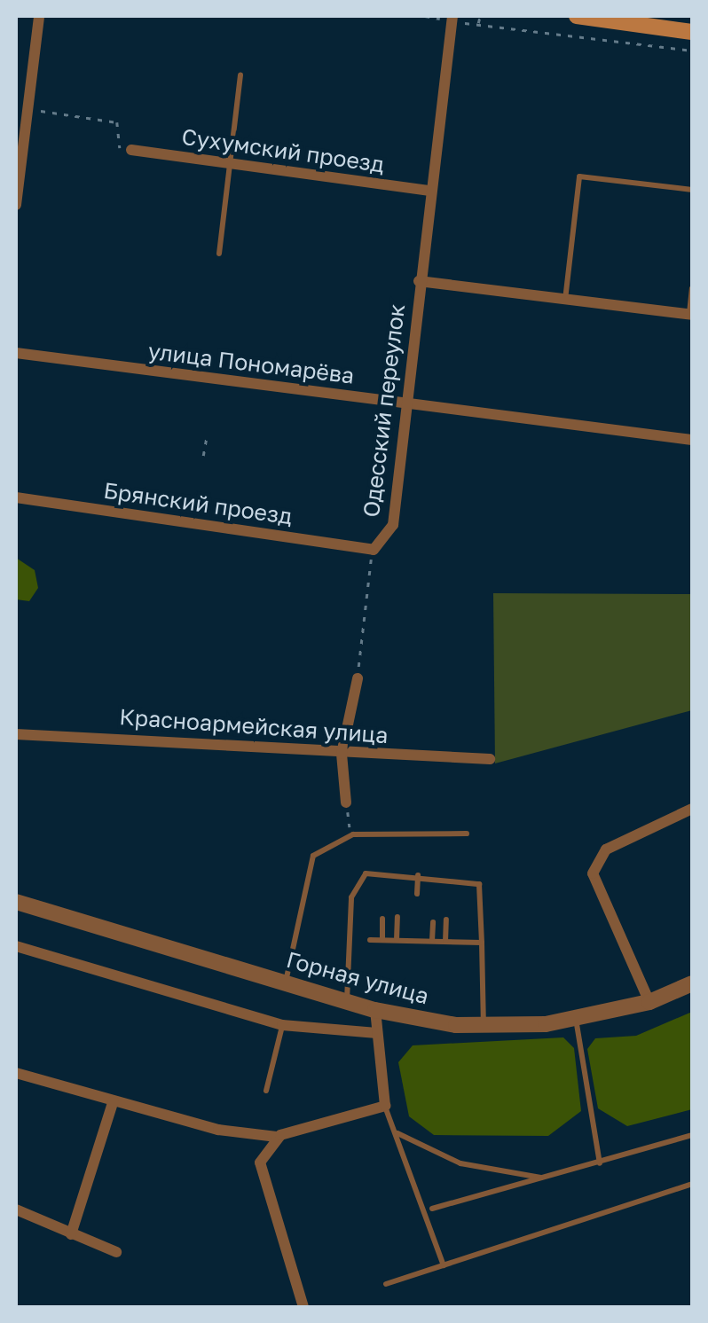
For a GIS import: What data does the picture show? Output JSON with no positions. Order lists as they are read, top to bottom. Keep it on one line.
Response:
{"streets":{"street":["Сухумский проезд","улица Пономарёва","Одесский переулок","Брянский проезд","Красноармейская улица","Горная улица"]},"crossings":[["Сухумский проезд","Одесский переулок"],["улица Пономарёва","Одесский переулок"],["Одесский переулок","Брянский проезд"]]}
